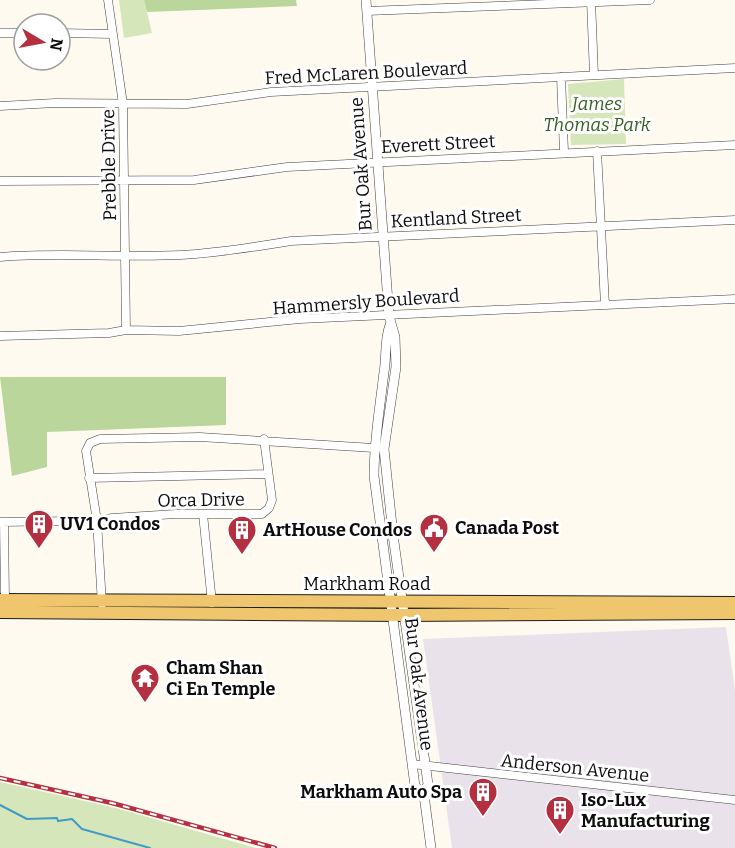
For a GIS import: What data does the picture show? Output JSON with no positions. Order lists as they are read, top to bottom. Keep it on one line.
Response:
{"streets":{"main road":["Markham Road"],"street":["Fred McLaren Boulevard","Everett Street","Bur Oak Avenue","Prebble Drive","Kentland Street","Hammersly Boulevard","Orca Drive","Anderson Avenue"]},"crossings":[["Fred McLaren Boulevard","Bur Oak Avenue"],["Fred McLaren Boulevard","Prebble Drive"],["Everett Street","Bur Oak Avenue"],["Everett Street","Prebble Drive"],["Bur Oak Avenue","Kentland Street"],["Bur Oak Avenue","Hammersly Boulevard"],["Bur Oak Avenue","Markham Road"],["Bur Oak Avenue","Anderson Avenue"],["Prebble Drive","Kentland Street"],["Prebble Drive","Hammersly Boulevard"]],"parks":["James Thomas Park"],"places":{"building":["UV1 Condos","ArtHouse Condos","Markham Auto Spa","Iso-Lux Manufacturing"],"public building":["Canada Post"],"temple":["Cham Shan Ci En Temple"]},"north":"right"}
